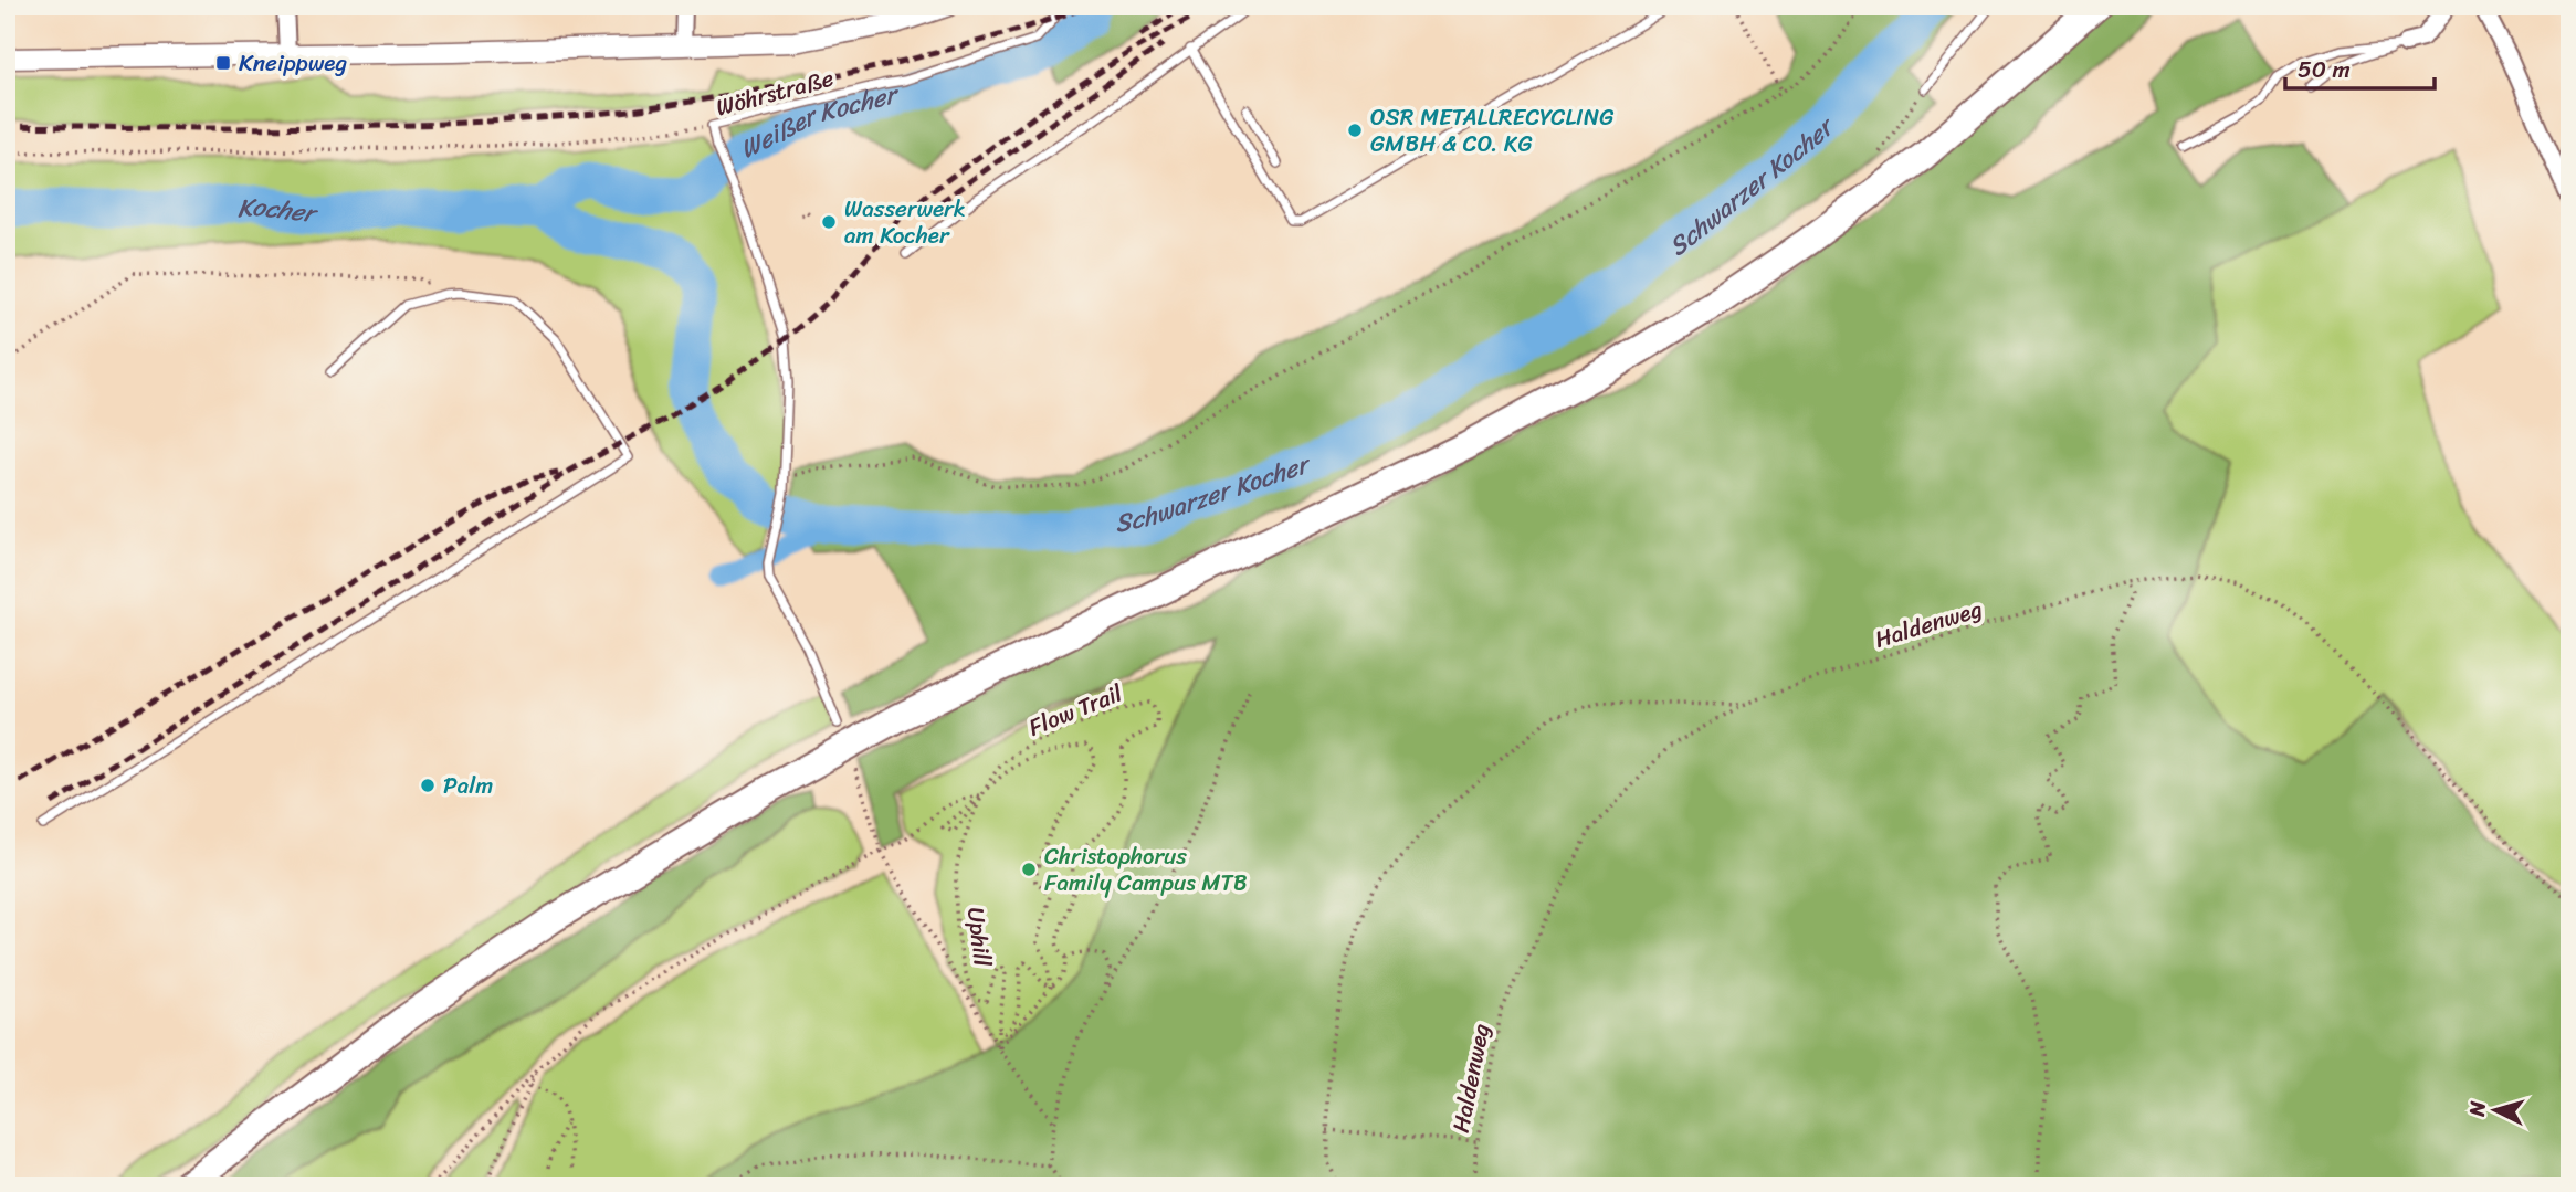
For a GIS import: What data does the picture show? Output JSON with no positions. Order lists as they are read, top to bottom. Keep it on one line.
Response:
{"streets":{"lane":["Wöhrstraße"],"path":["Haldenweg","Flow Trail","Uphill"]},"crossings":[["Flow Trail","Uphill"]],"water":["Weißer Kocher","Schwarzer Kocher","Kocher"],"places":{"transit":["Kneippweg"],"other":["OSR METALLRECYCLING GMBH & CO. KG","Wasserwerk am Kocher","Palm","Christophorus Family Campus MTB"]},"scale_bar":"50 m","north":"left"}
